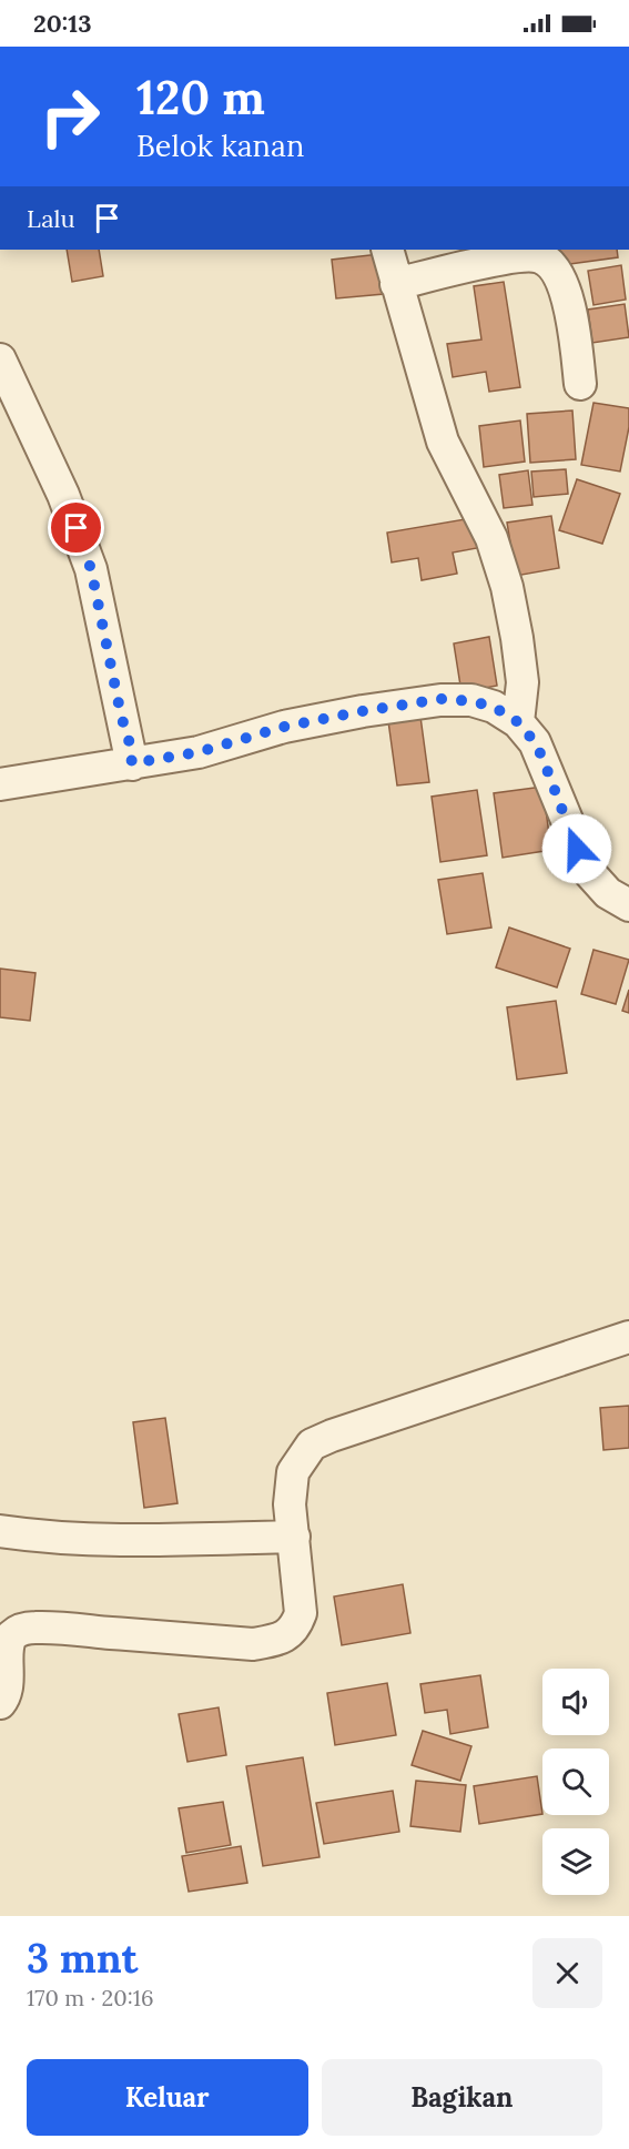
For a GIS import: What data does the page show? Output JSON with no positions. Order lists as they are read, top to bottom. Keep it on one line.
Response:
{"page":{"status":"20:13","turn":["120 m","Belok kanan"],"then":"Lalu","heading":["3 mnt","170 m · 20:16"],"buttons":["Keluar","Bagikan"]}}
